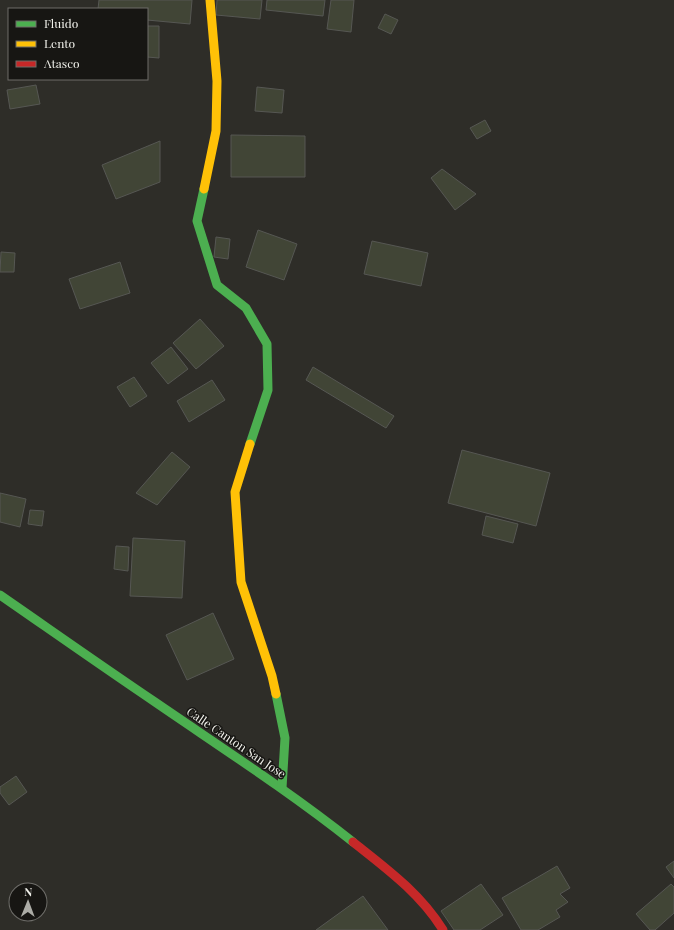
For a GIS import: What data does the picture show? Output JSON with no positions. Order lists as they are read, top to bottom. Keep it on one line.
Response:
{"streets":{"street":["Calle Canton San Jose"]},"legend":["Fluido","Lento","Atasco"],"north":"top"}
